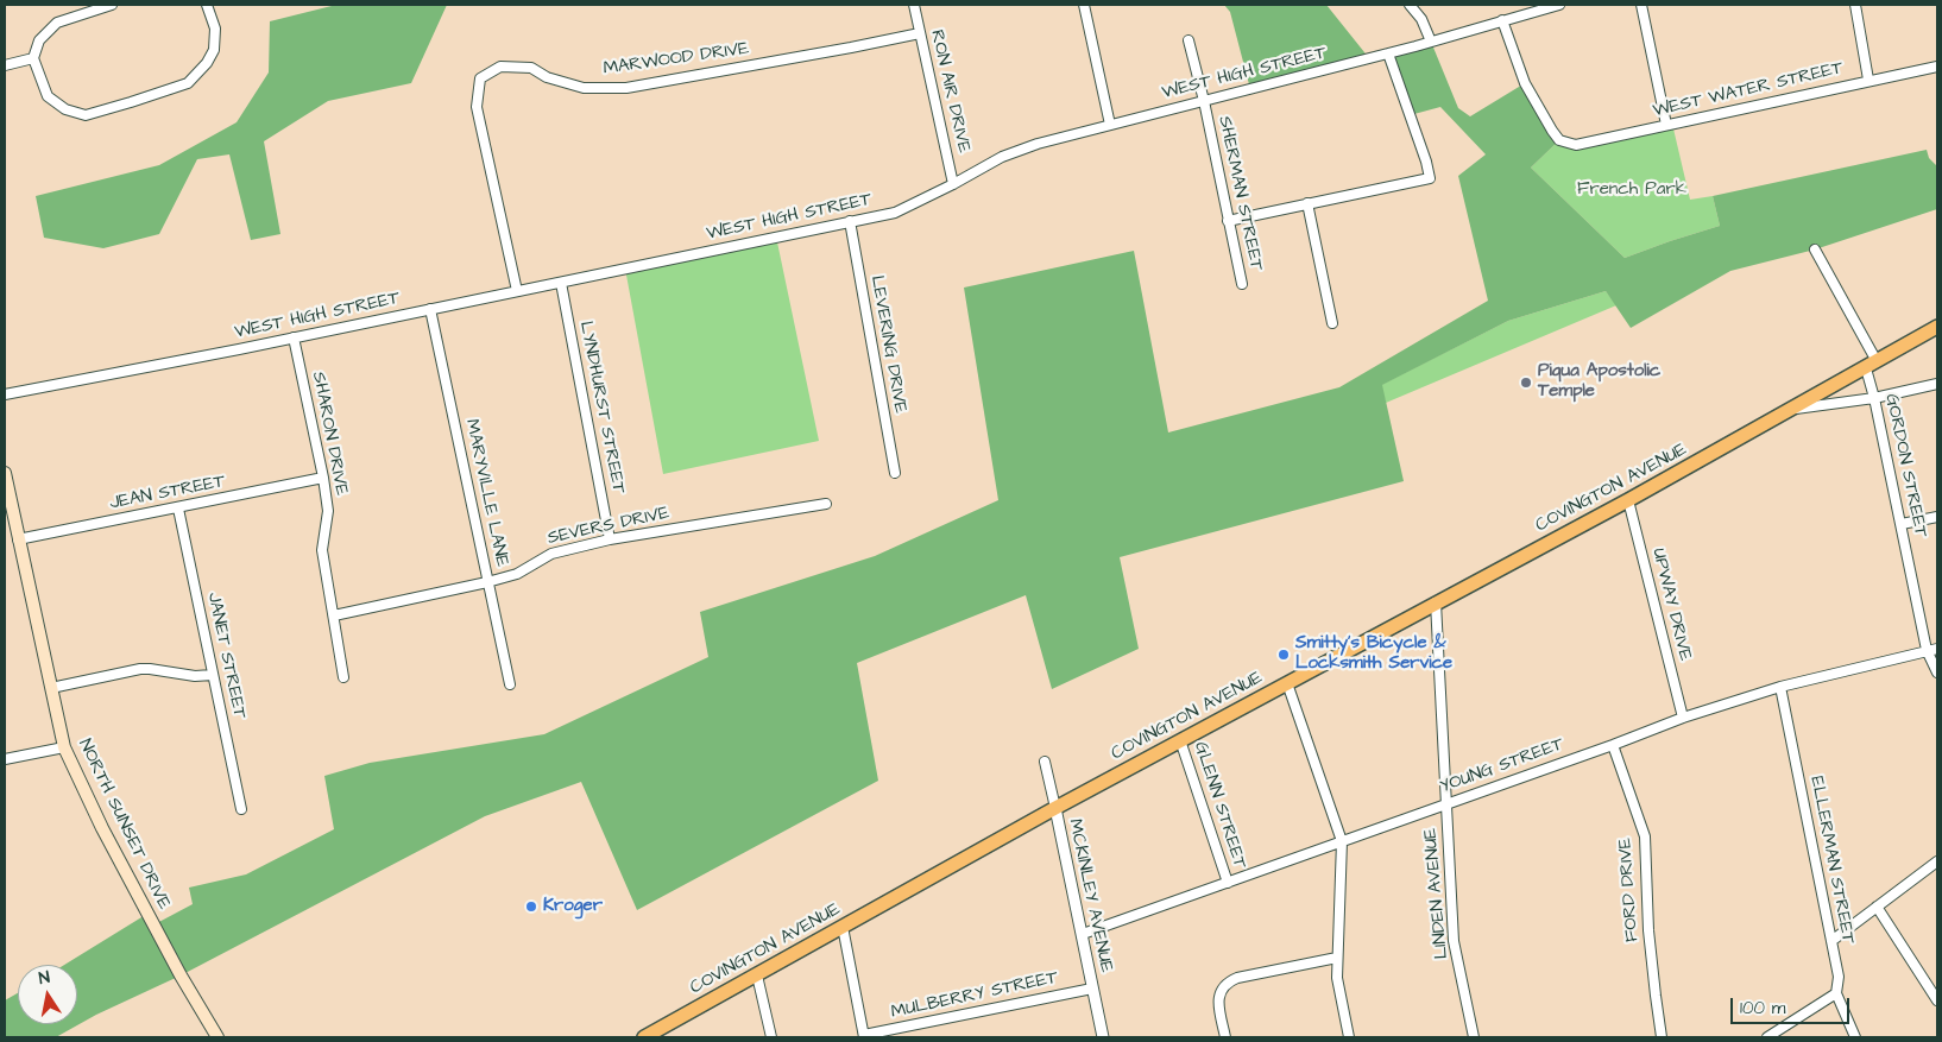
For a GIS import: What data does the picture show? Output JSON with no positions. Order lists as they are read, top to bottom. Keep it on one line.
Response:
{"streets":{"main road":["COVINGTON AVENUE","NORTH SUNSET DRIVE"],"street":["MARWOOD DRIVE","WEST HIGH STREET","WEST WATER STREET","RON AIR DRIVE","SHERMAN STREET","LEVERING DRIVE","LYNDHURST STREET","SHARON DRIVE","GORDON STREET","JEAN STREET","MARYVILLE LANE","SEVERS DRIVE","UPWAY DRIVE","JANET STREET","YOUNG STREET","GLENN STREET","ELLERMAN STREET","FORD DRIVE","LINDEN AVENUE","MCKINLEY AVENUE","MULBERRY STREET"]},"crossings":[["MARWOOD DRIVE","WEST HIGH STREET"],["MARWOOD DRIVE","RON AIR DRIVE"],["WEST HIGH STREET","WEST WATER STREET"],["WEST HIGH STREET","RON AIR DRIVE"],["WEST HIGH STREET","SHERMAN STREET"],["WEST HIGH STREET","LEVERING DRIVE"],["WEST HIGH STREET","LYNDHURST STREET"],["WEST HIGH STREET","SHARON DRIVE"],["WEST HIGH STREET","MARYVILLE LANE"],["LYNDHURST STREET","SEVERS DRIVE"],["SHARON DRIVE","JEAN STREET"],["SHARON DRIVE","SEVERS DRIVE"],["GORDON STREET","COVINGTON AVENUE"],["GORDON STREET","YOUNG STREET"],["COVINGTON AVENUE","UPWAY DRIVE"],["COVINGTON AVENUE","GLENN STREET"],["COVINGTON AVENUE","LINDEN AVENUE"],["COVINGTON AVENUE","MCKINLEY AVENUE"],["JEAN STREET","JANET STREET"],["JEAN STREET","NORTH SUNSET DRIVE"],["MARYVILLE LANE","SEVERS DRIVE"],["UPWAY DRIVE","YOUNG STREET"],["YOUNG STREET","GLENN STREET"],["YOUNG STREET","ELLERMAN STREET"],["YOUNG STREET","FORD DRIVE"],["YOUNG STREET","LINDEN AVENUE"],["YOUNG STREET","MCKINLEY AVENUE"],["MCKINLEY AVENUE","MULBERRY STREET"]],"parks":["French Park"],"places":["Piqua Apostolic Temple","Smitty's Bicycle & Locksmith Service","Kroger"],"scale_bar":"100 m","north":"top"}
